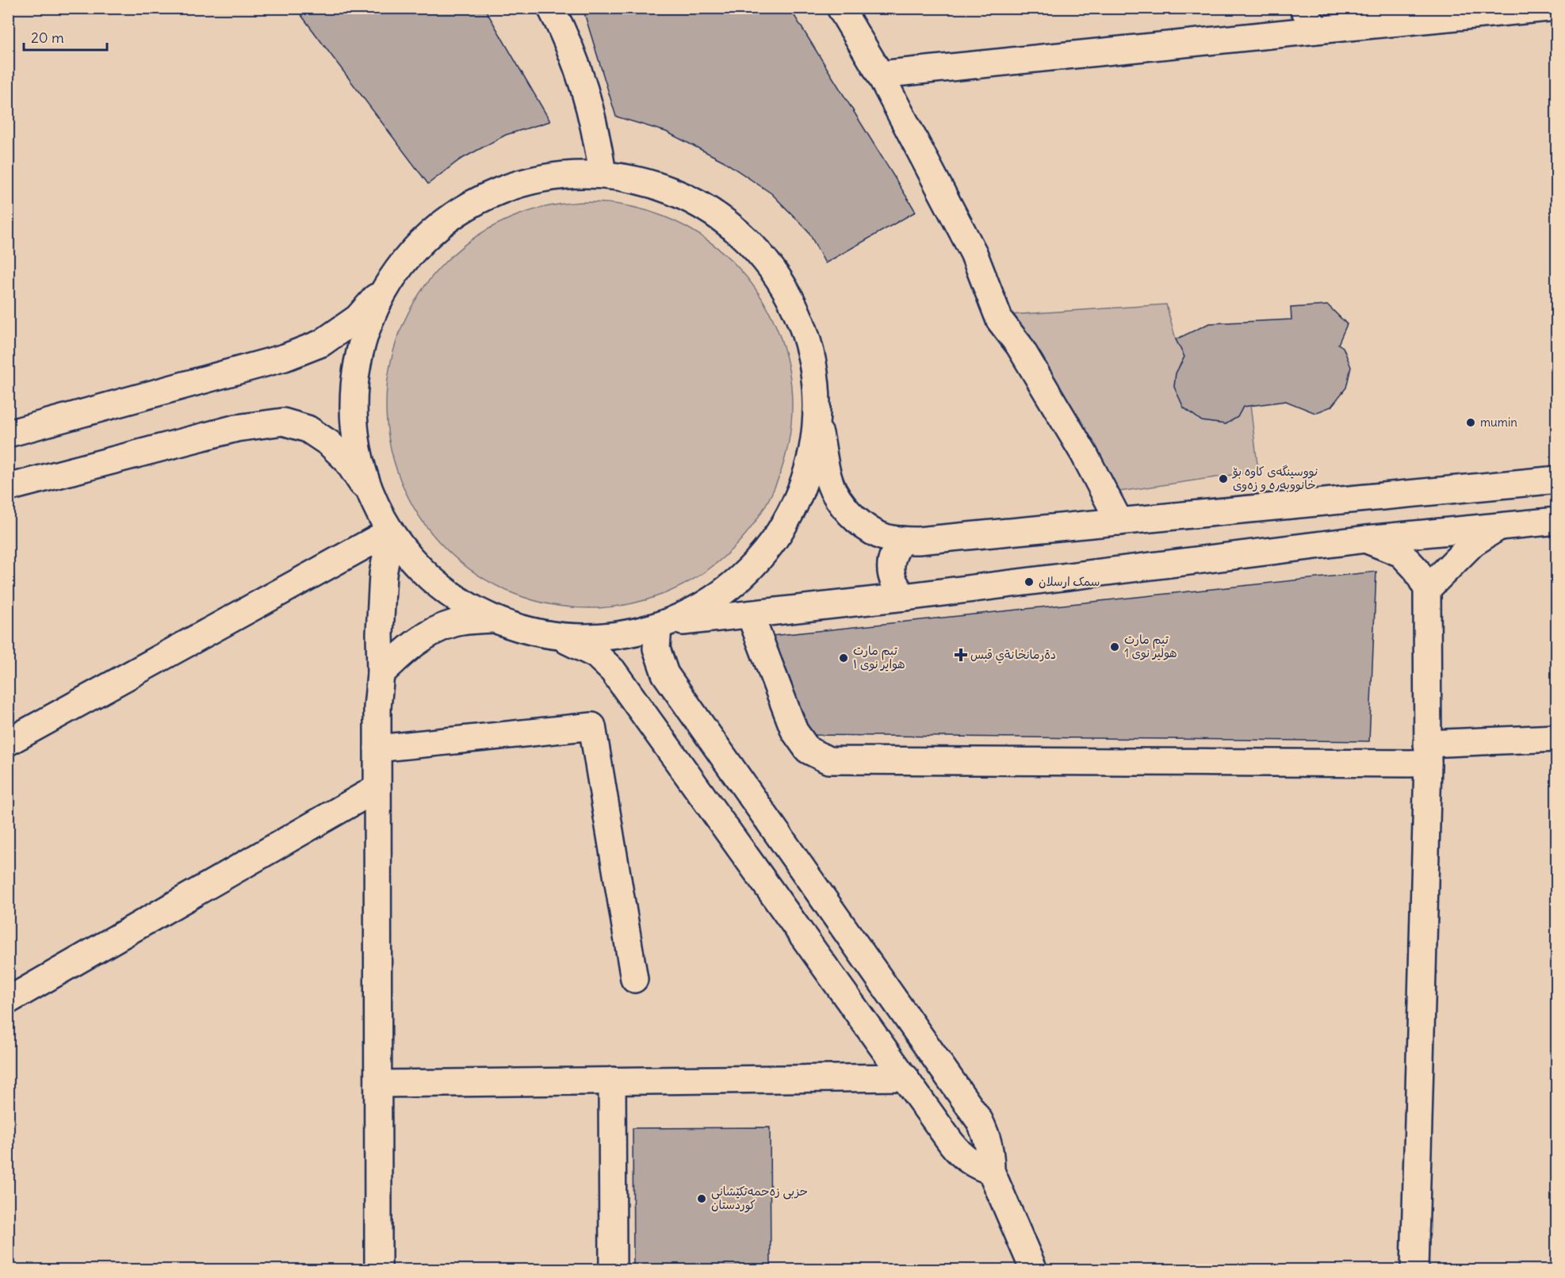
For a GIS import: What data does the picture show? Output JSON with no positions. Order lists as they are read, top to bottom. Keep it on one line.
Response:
{"places":{"other":["mumin","نووسینگەی کاوە بۆ خانووبەرە و زەوی","سمک ارسلان","تيم مارت هولير نوى 1","تبم مارت هواير نوى ١","حزبی زه‌حمه‌تكێشانی كوردستان"],"health":["دةرمانخانةي قبس"]},"scale_bar":"20 m"}
